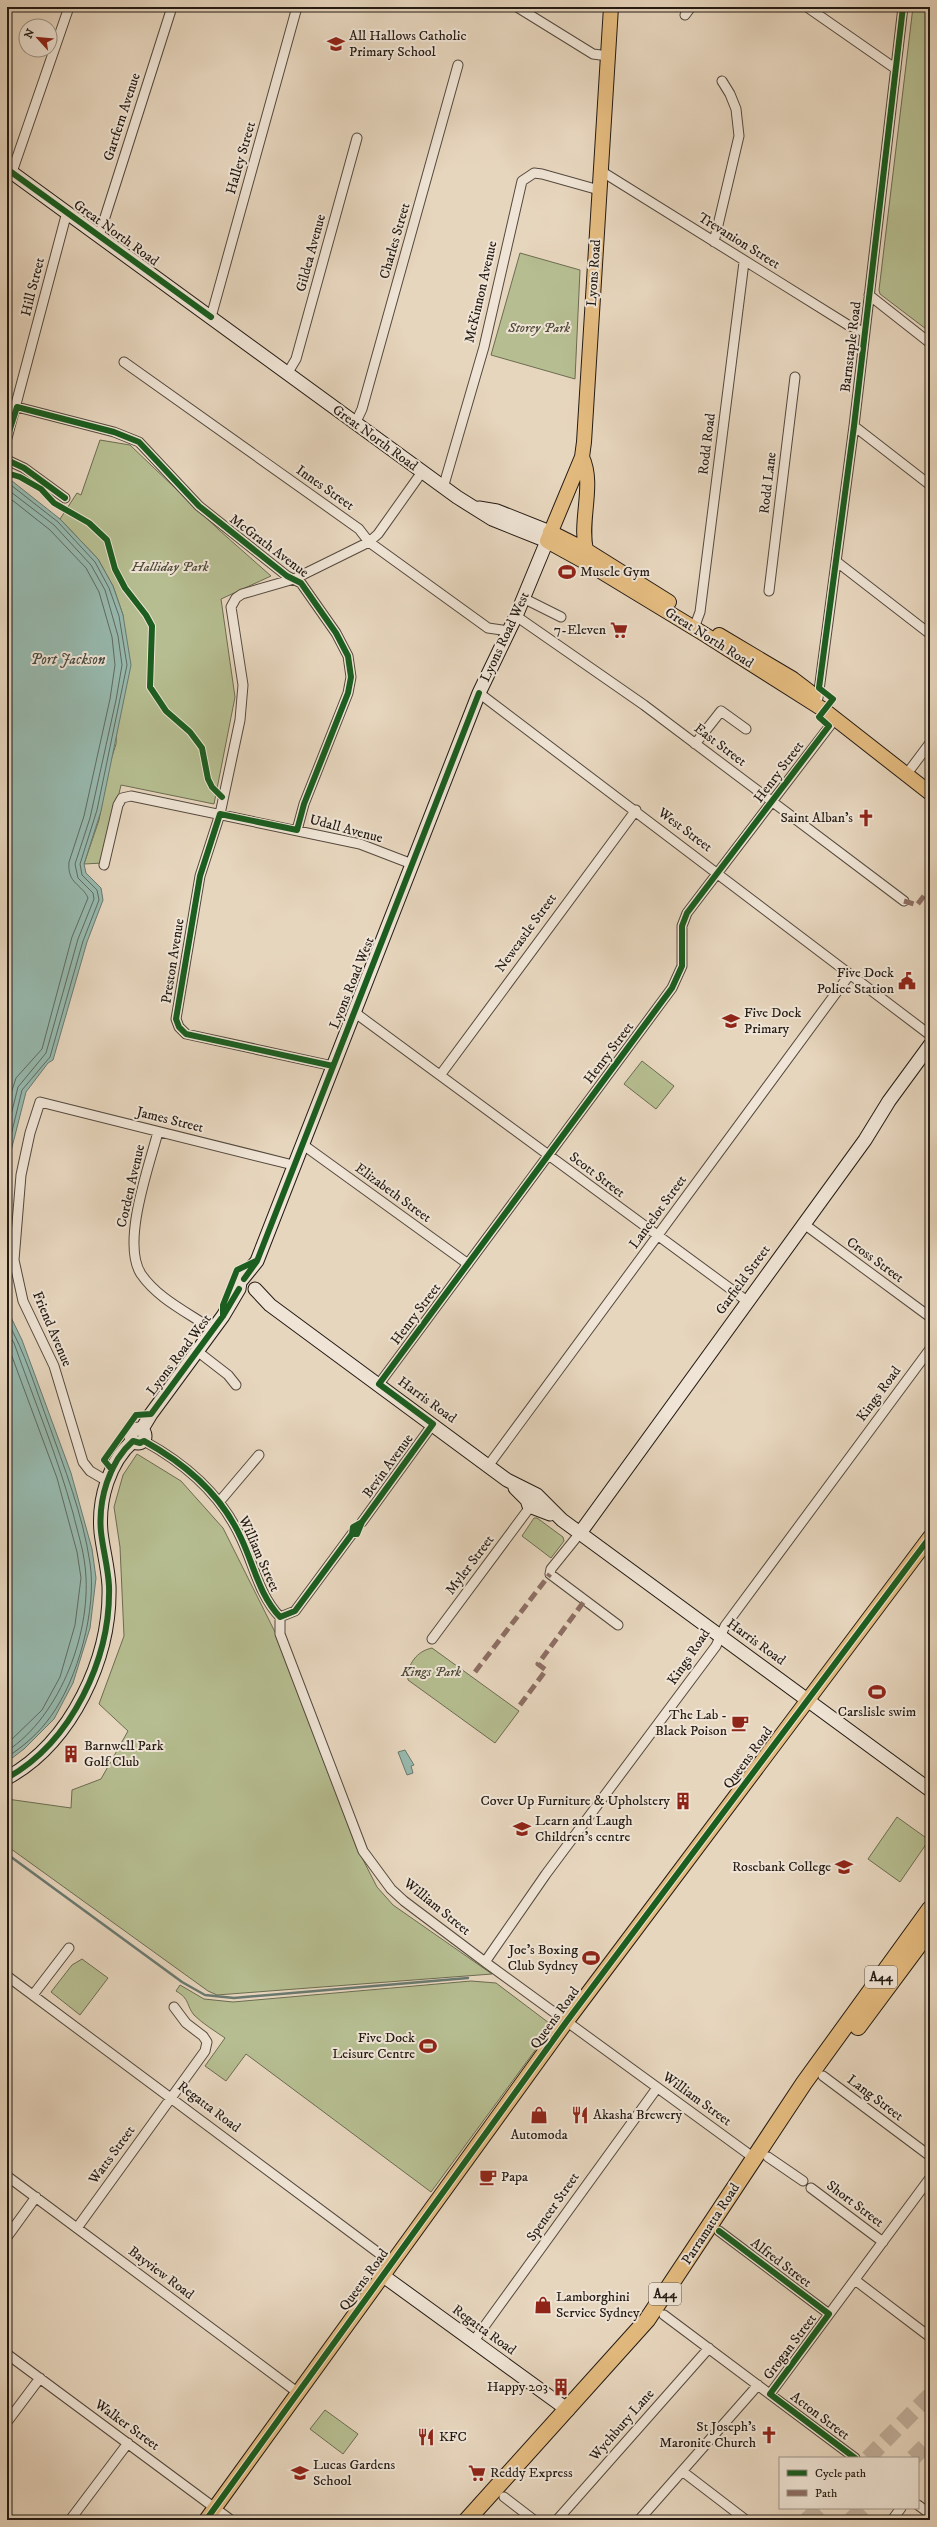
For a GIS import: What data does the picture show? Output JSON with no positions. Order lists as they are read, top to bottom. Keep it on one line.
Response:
{"streets":{"highway":["A44","Parramatta Road"],"main road":["Great North Road","Lyons Road","Lyons Road West","Garfield Street","Harris Road","Queens Road","Regatta Road"],"street":["Gartfern Avenue","Halley Street","Charles Street","Trevanion Street","Gildea Avenue","Hill Street","McKinnon Avenue","Barnstaple Road","Rodd Road","Rodd Lane","Innes Street","McGrath Avenue","East Street","Henry Street","Udall Avenue","West Street","Newcastle Street","Preston Avenue","James Street","Scott Street","Corden Avenue","Elizabeth Street","Lancelot Street","Cross Street","Friend Avenue","Kings Road","Bevin Avenue","William Street","Myler Street","Lang Street","Watts Street","Short Street","Spencer Street","Alfred Street","Bayview Road","Grogan Street","Acton Street","Walker Street","Wychbury Lane"]},"crossings":[["Gartfern Avenue","Great North Road"],["Halley Street","Great North Road"],["Great North Road","Charles Street"],["Great North Road","Gildea Avenue"],["Great North Road","Lyons Road"],["Great North Road","Hill Street"],["Great North Road","McKinnon Avenue"],["Great North Road","Barnstaple Road"],["Great North Road","Rodd Road"],["Great North Road","Lyons Road West"],["Great North Road","Henry Street"],["Trevanion Street","Lyons Road"],["Trevanion Street","Barnstaple Road"],["Trevanion Street","Rodd Road"],["Lyons Road","McKinnon Avenue"],["Lyons Road","Lyons Road West"],["Hill Street","McGrath Avenue"],["Innes Street","Lyons Road West"],["McGrath Avenue","Udall Avenue"],["McGrath Avenue","Preston Avenue"],["Lyons Road West","East Street"],["Lyons Road West","Udall Avenue"],["Lyons Road West","West Street"],["Lyons Road West","Preston Avenue"],["Lyons Road West","James Street"],["Lyons Road West","Scott Street"],["Lyons Road West","Corden Avenue"],["Lyons Road West","Elizabeth Street"],["Lyons Road West","Friend Avenue"],["Lyons Road West","Harris Road"],["Lyons Road West","William Street"],["East Street","Henry Street"],["Henry Street","West Street"],["Henry Street","Scott Street"],["Henry Street","Elizabeth Street"],["Henry Street","Harris Road"],["Udall Avenue","Preston Avenue"],["West Street","Newcastle Street"],["West Street","Lancelot Street"],["Newcastle Street","Scott Street"],["James Street","Corden Avenue"],["James Street","Friend Avenue"],["Scott Street","Lancelot Street"],["Scott Street","Garfield Street"],["Lancelot Street","Harris Road"],["Cross Street","Garfield Street"],["Garfield Street","Harris Road"],["Kings Road","Harris Road"],["Kings Road","William Street"],["Harris Road","Bevin Avenue"],["Harris Road","Myler Street"],["Harris Road","Queens Road"],["William Street","Queens Road"],["William Street","Spencer Street"],["William Street","Parramatta Road"],["Queens Road","Regatta Road"],["Queens Road","Bayview Road"],["Queens Road","Walker Street"],["Lang Street","Parramatta Road"],["Regatta Road","Watts Street"],["Regatta Road","Spencer Street"],["Regatta Road","Parramatta Road"],["Watts Street","Bayview Road"],["Short Street","Grogan Street"],["Parramatta Road","Alfred Street"],["Parramatta Road","Acton Street"],["Alfred Street","Grogan Street"],["Grogan Street","Acton Street"],["Acton Street","Wychbury Lane"]],"water":["Port Jackson"],"parks":["Storey Park","Halliday Park","Kings Park"],"places":{"school or university":["All Hallows Catholic Primary School","Five Dock Primary","Learn and Laugh Children's centre","Rosebank College","Lucas Gardens School"],"sports":["Muscle Gym","Carslisle swim","Joe's Boxing Club Sydney","Five Dock Leisure Centre"],"supermarket":["7-Eleven","Reddy Express"],"church":["Saint Alban's","St Joseph's Maronite Church"],"public building":["Five Dock Police Station"],"cafe":["The Lab - Black Poison","Papa"],"building":["Barnwell Park Golf Club","Cover Up Furniture & Upholstery","Happy 203"],"shop":["Automoda","Lamborghini Service Sydney"],"restaurant":["Akasha Brewery","KFC"]},"legend":["Cycle path","Path"],"north":"top left"}
